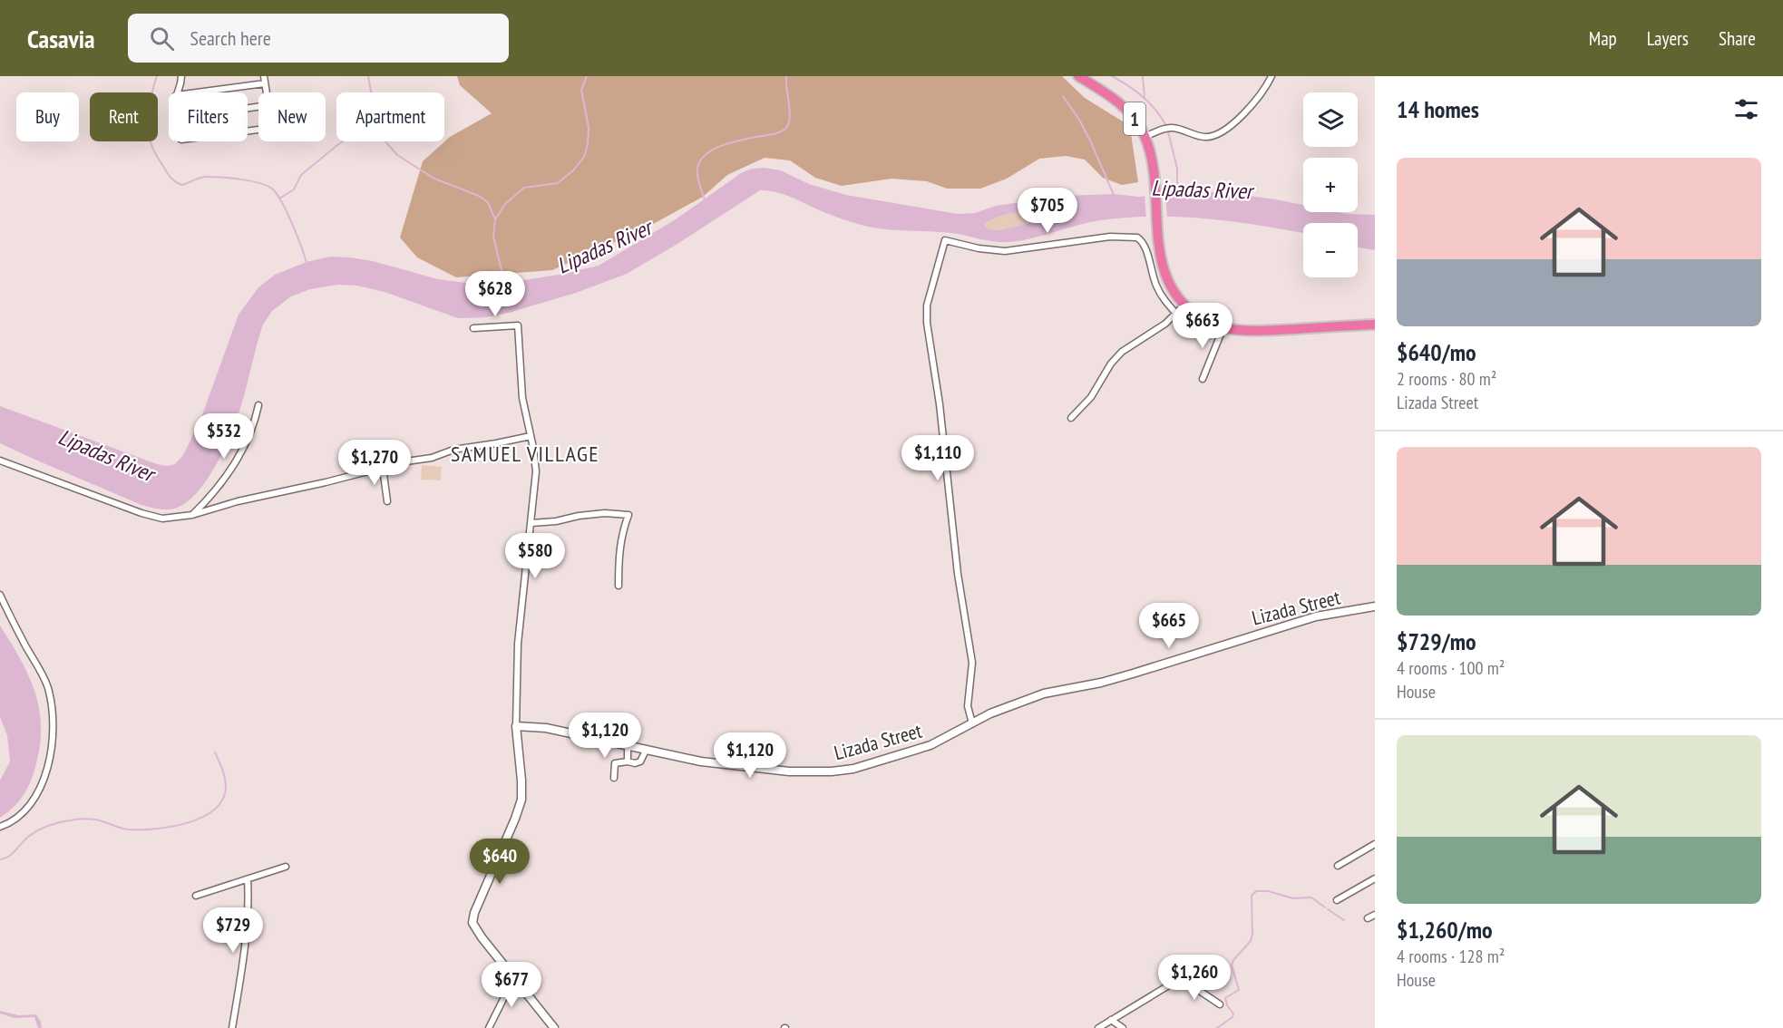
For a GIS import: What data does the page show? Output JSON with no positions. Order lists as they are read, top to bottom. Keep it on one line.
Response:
{"streets":{"highway":["1"],"street":["Lizada Street"]},"districts":["SAMUEL VILLAGE"],"water":["Lipadas River"],"page":{"header":"Casavia","search":"Search here","nav":["Map","Layers","Share"],"heading":"14 homes","map_buttons":["+","−"],"chip":["Buy","Rent","Filters","New","Apartment"],"list":[{"name":"$640/mo","note":"2 rooms · 80 m² · Lizada Street"},{"name":"$729/mo","note":"4 rooms · 100 m² · House"},{"name":"$1,260/mo","note":"4 rooms · 128 m² · House"}],"price":["$705","$628","$663","$532","$1,110","$1,270","$580","$665","$1,120","$1,120","$640","$729","$1,260","$677"]}}
